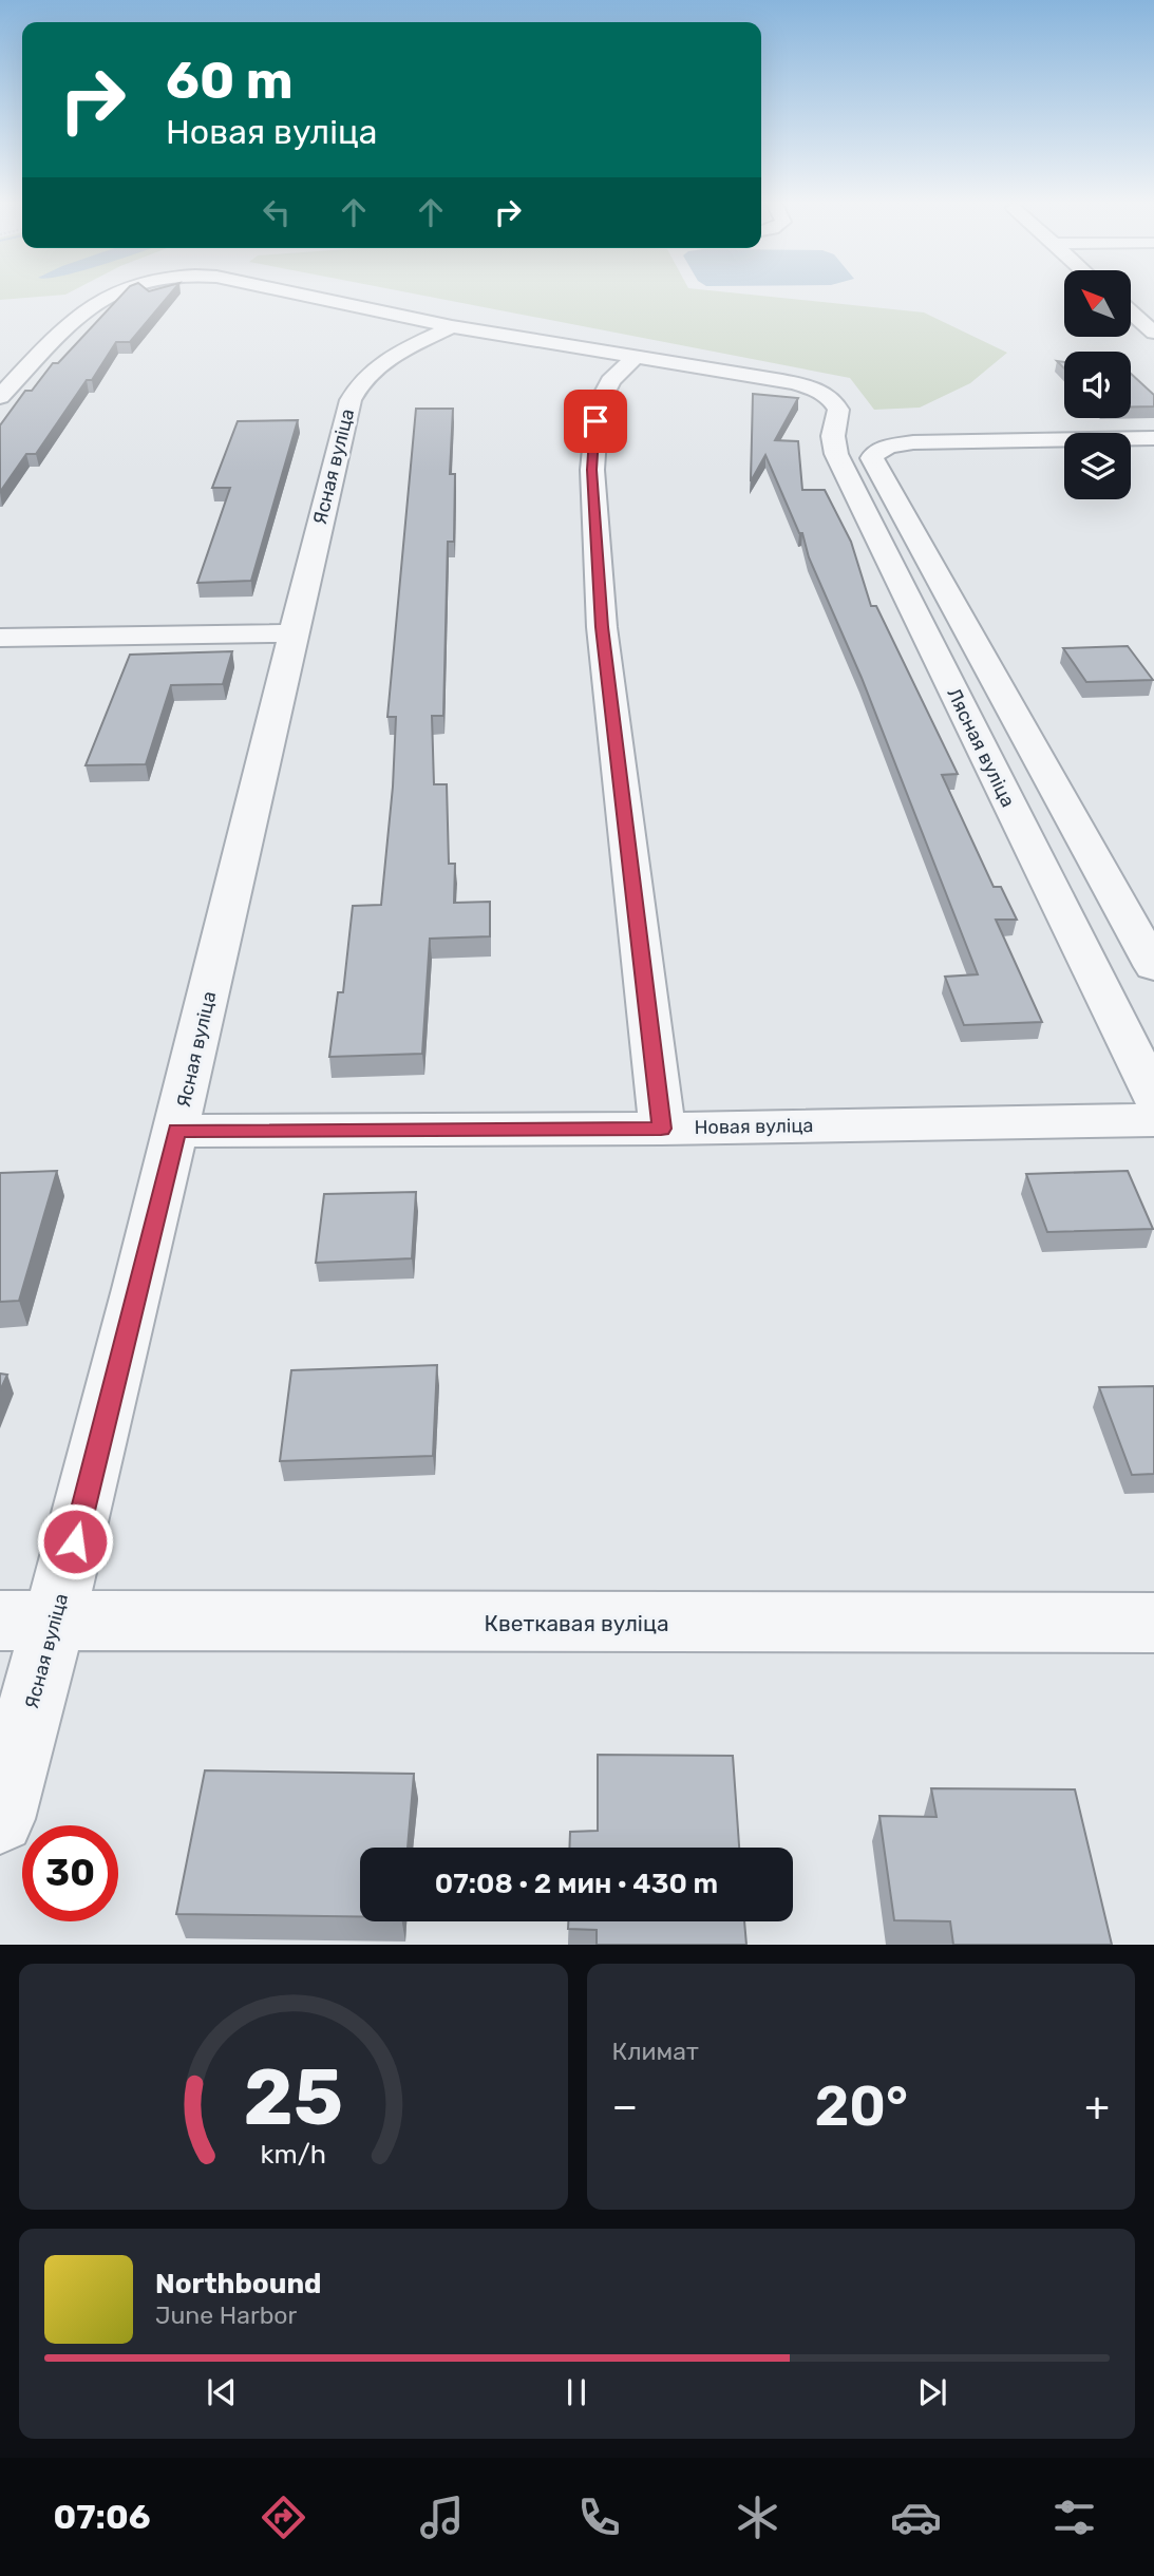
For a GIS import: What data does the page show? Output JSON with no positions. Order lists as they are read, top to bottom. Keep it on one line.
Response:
{"streets":{"street":["Ясная вуліца","Лясная вуліца","Новая вуліца","Кветкавая вуліца"]},"crossings":[["Ясная вуліца","Новая вуліца"],["Ясная вуліца","Кветкавая вуліца"]],"north":"top left","page":{"turn":["60 m","Новая вуліца"],"limit":"30","trip":"07:08 · 2 мин · 430 m","tile":"Климат","heat":["−","20°","+"],"song":["Northbound","June Harbor"],"tabs":"07:06","gauge":["25","km/h"]}}
